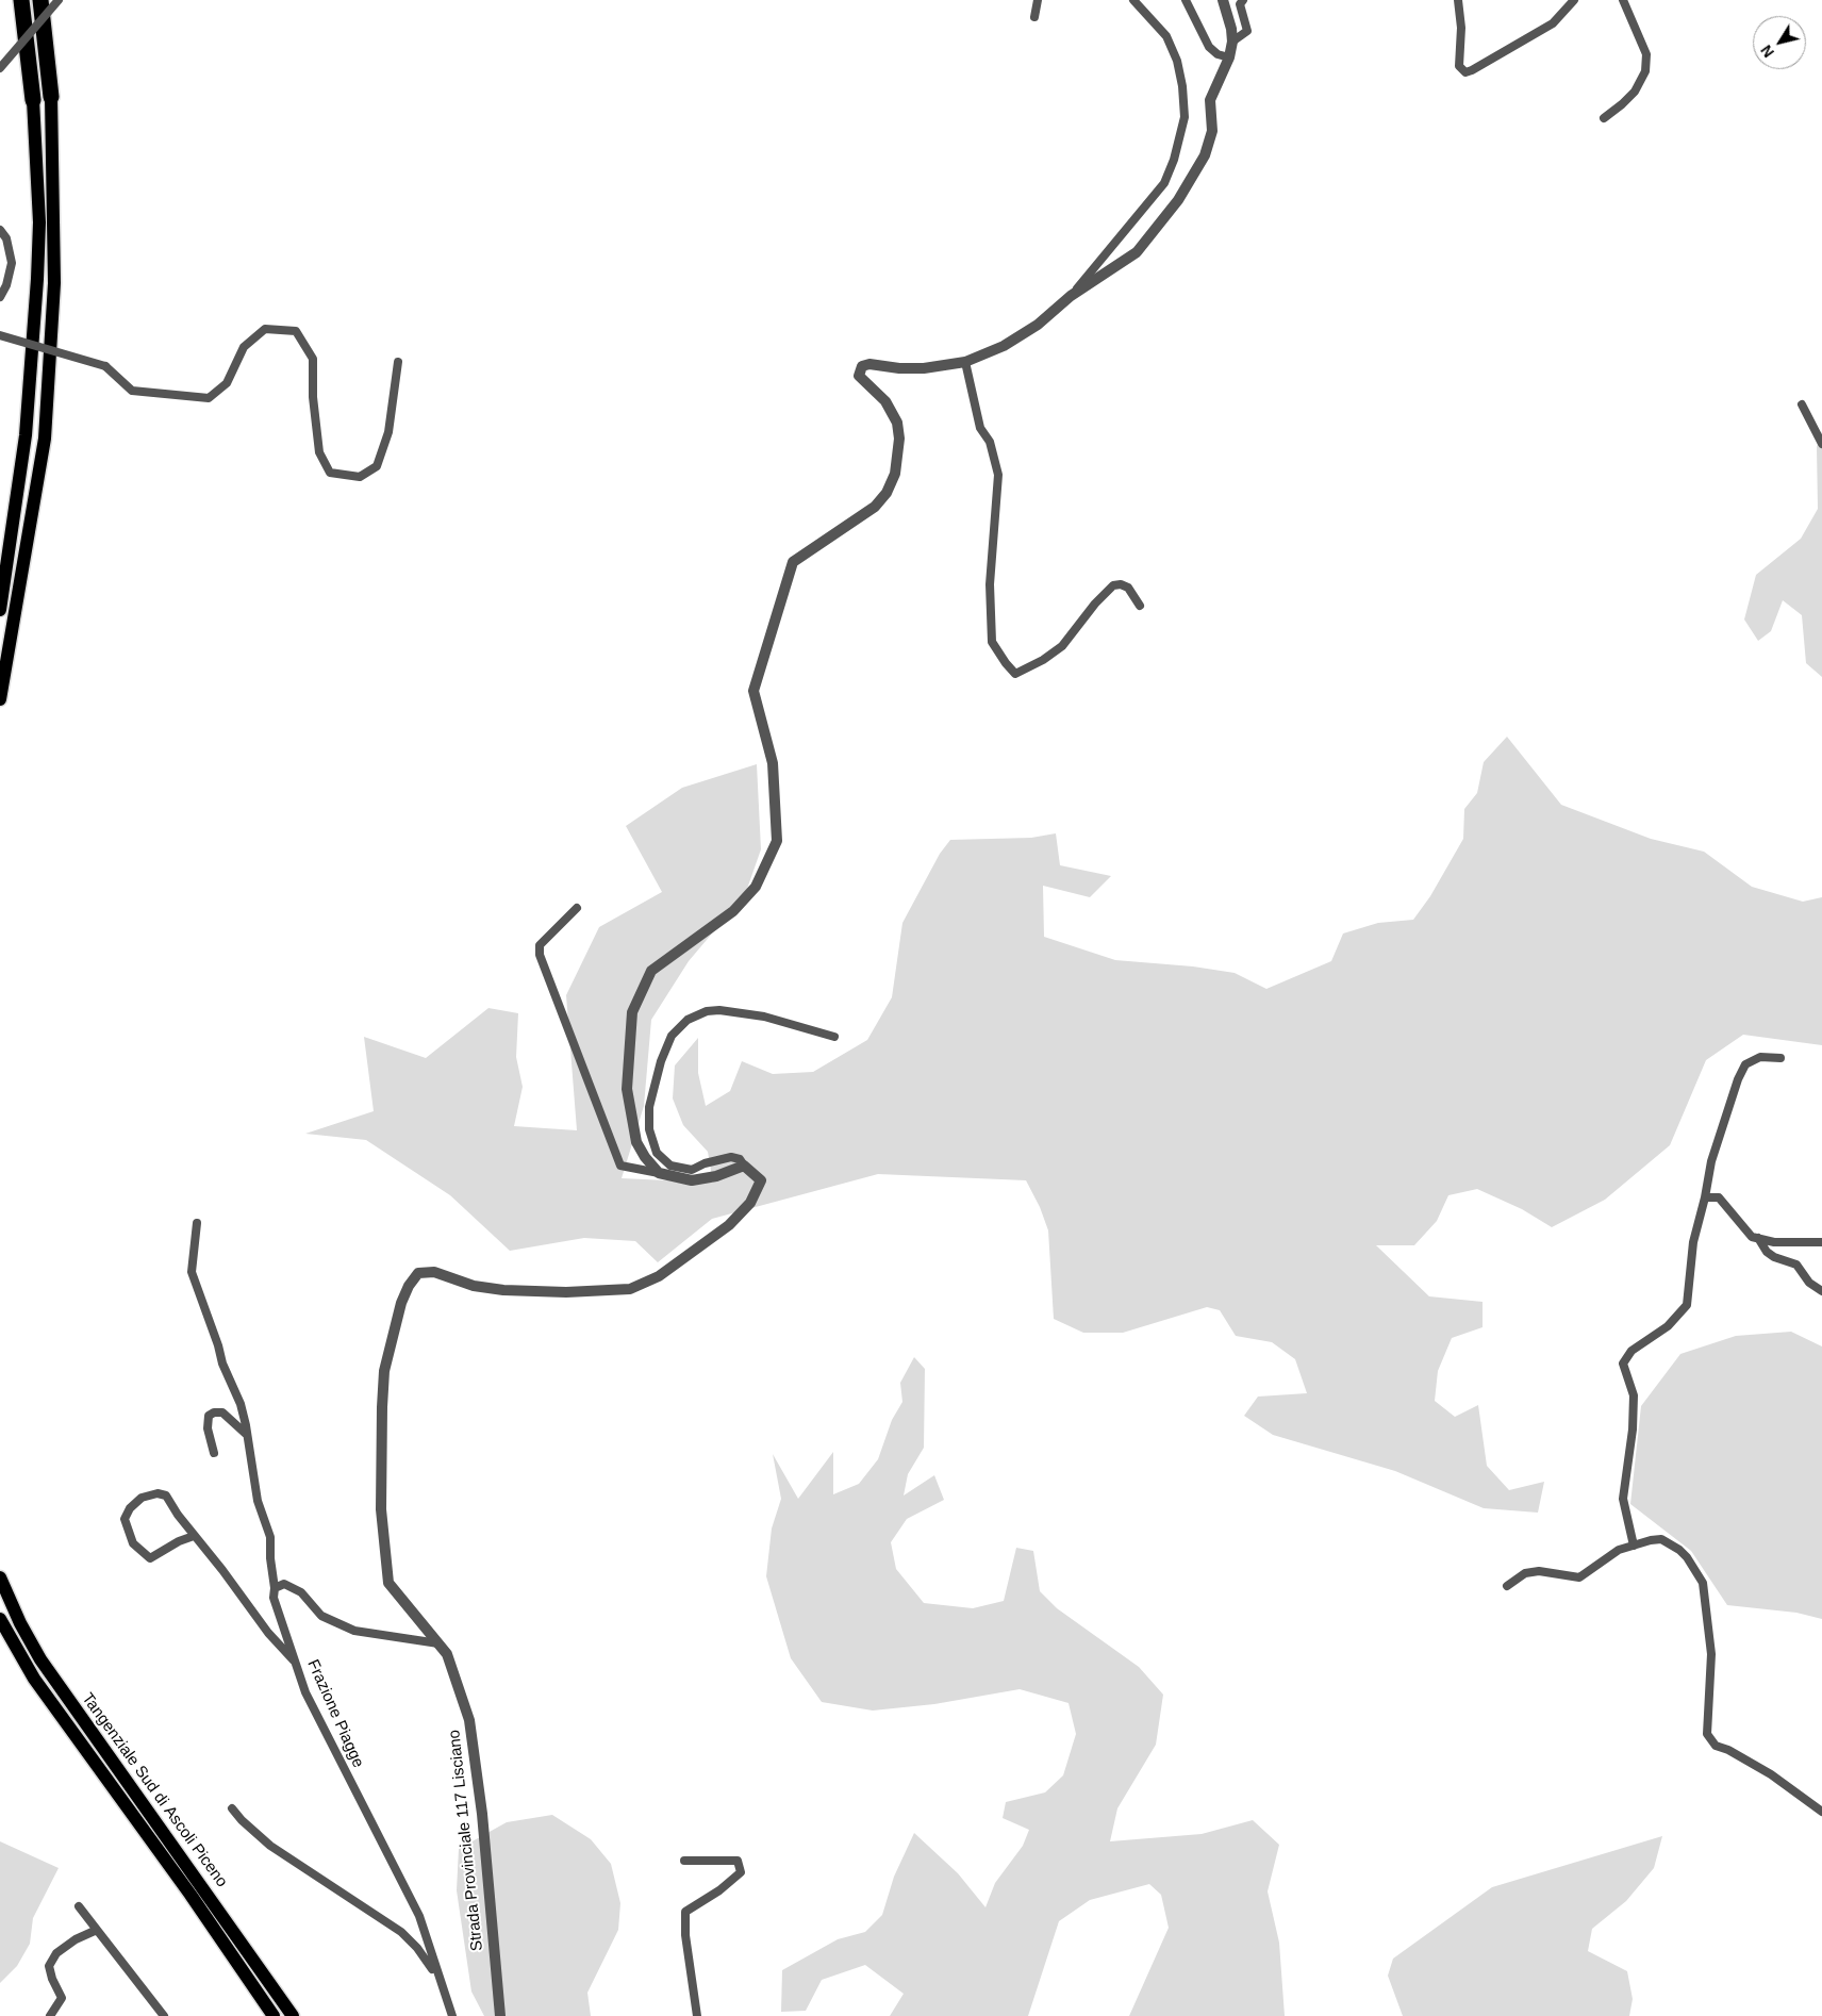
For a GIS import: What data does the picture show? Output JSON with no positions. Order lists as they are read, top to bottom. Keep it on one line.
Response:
{"streets":{"highway":["Tangenziale Sud di Ascoli Piceno"],"street":["Frazione Piagge","Strada Provinciale 117 Lisciano"]},"north":"bottom left"}
